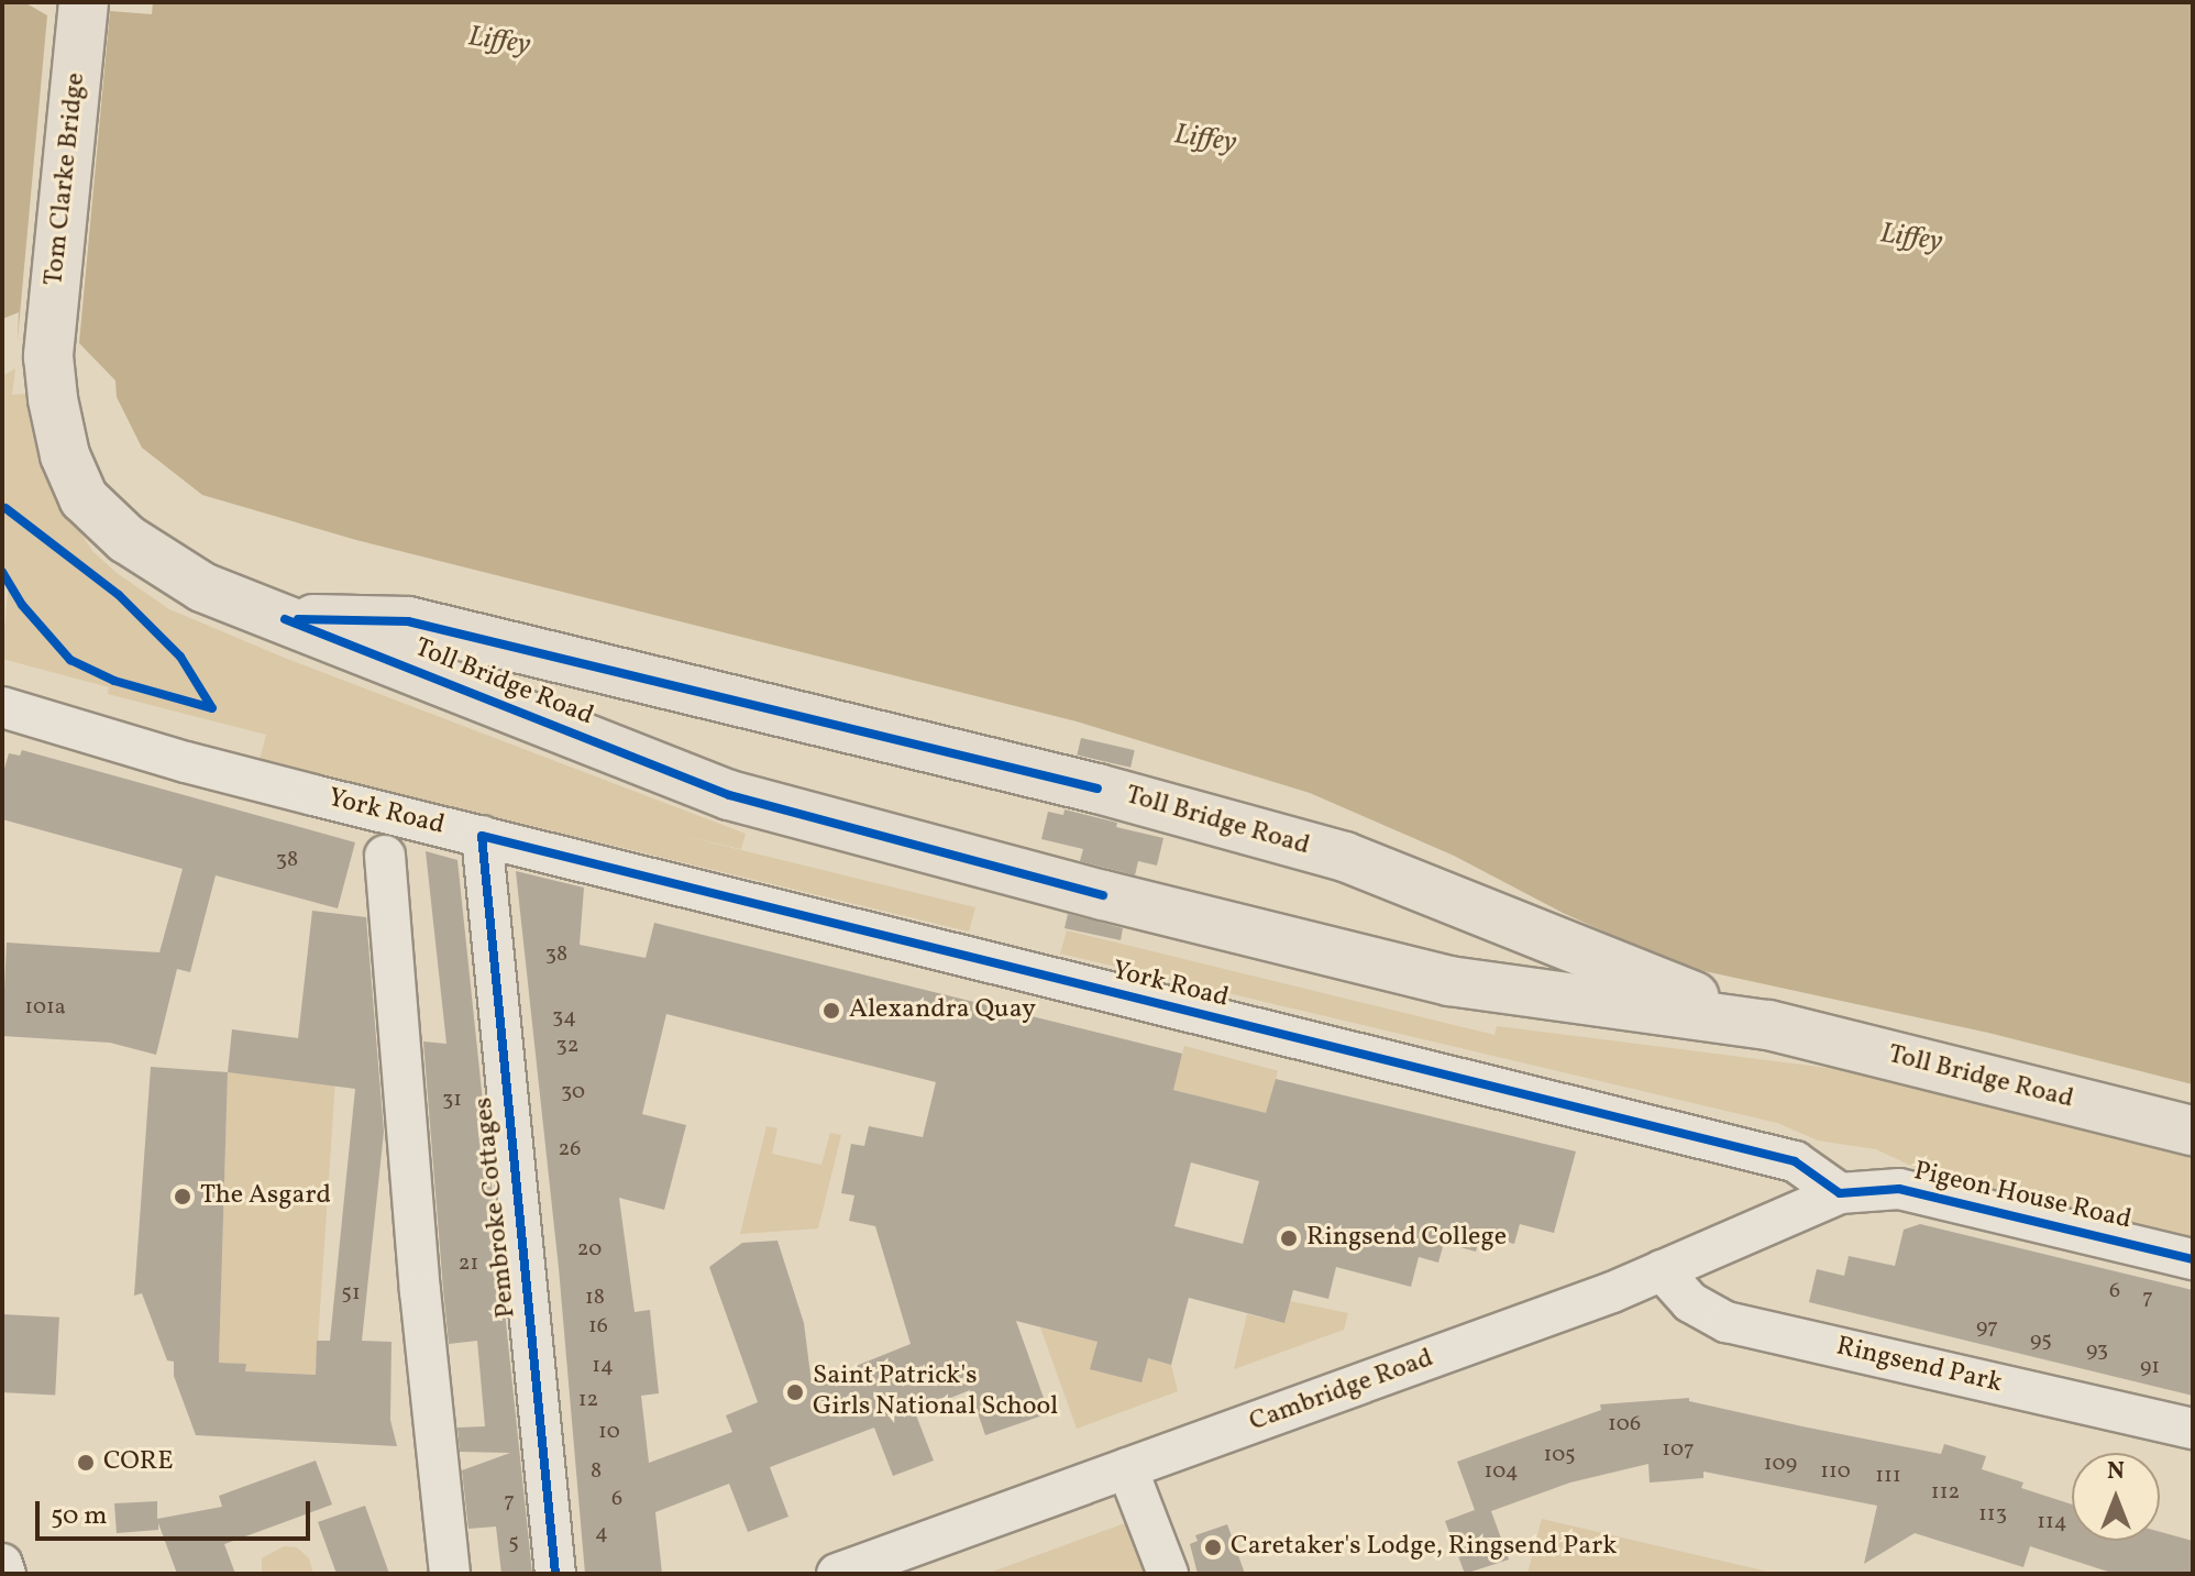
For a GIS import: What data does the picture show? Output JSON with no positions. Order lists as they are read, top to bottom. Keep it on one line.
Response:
{"streets":{"main road":["Tom Clarke Bridge","Toll Bridge Road"],"street":["York Road","Pigeon House Road","Pembroke Cottages","Ringsend Park","Cambridge Road"]},"crossings":[["Tom Clarke Bridge","Toll Bridge Road"],["York Road","Pigeon House Road"],["York Road","Pembroke Cottages"],["York Road","Cambridge Road"],["Pigeon House Road","Cambridge Road"],["Ringsend Park","Cambridge Road"]],"water":["Liffey"],"places":["Alexandra Quay","The Asgard","Ringsend College","Saint Patrick's Girls National School","CORE","Caretaker's Lodge, Ringsend Park"],"house_numbers":["38","38","101a","34","32","30","31","26","20","21","6","51","18","7","16","97","95","93","14","91","12","106","10","107","105","109","8","104","110","111","112","6","7","113","114","4","5"],"scale_bar":"50 m","north":"top"}
